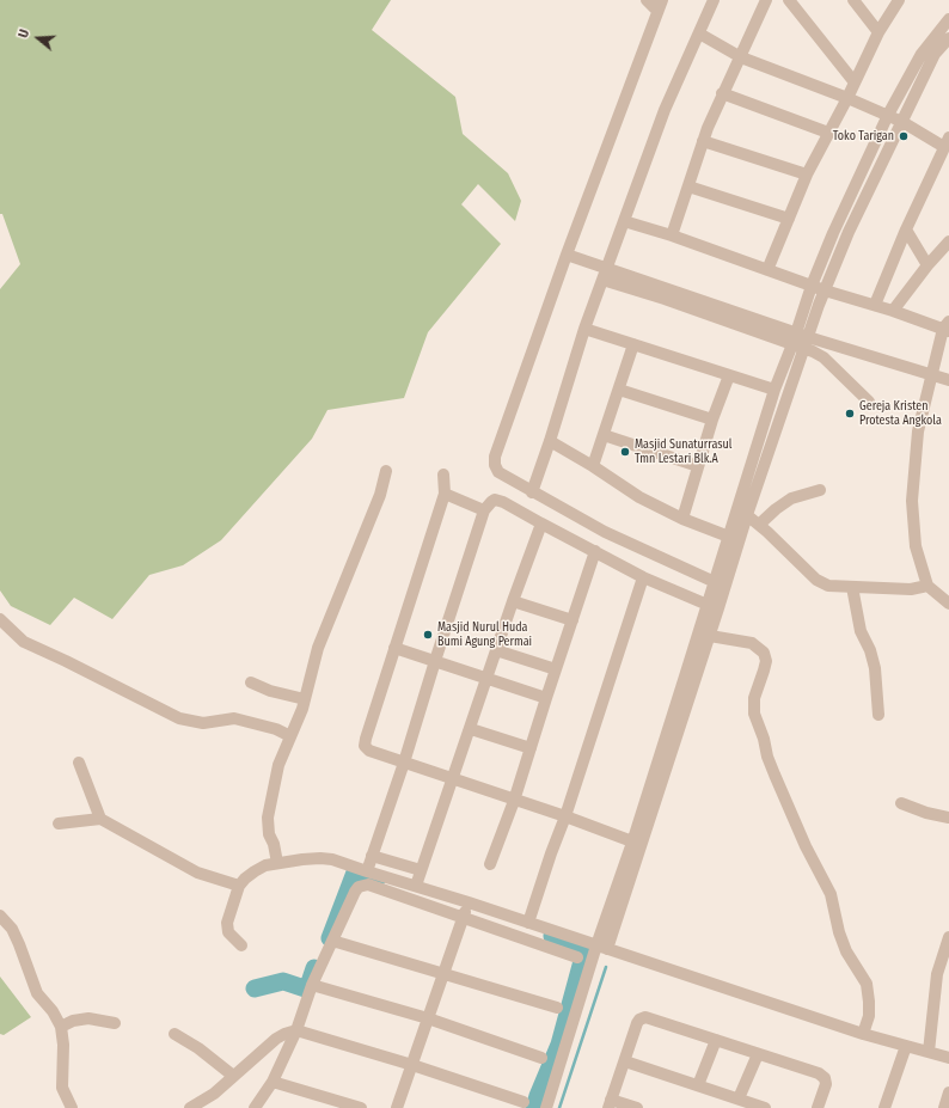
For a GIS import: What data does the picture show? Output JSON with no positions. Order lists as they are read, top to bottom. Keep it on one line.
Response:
{"places":["Toko Tarigan","Gereja Kristen Protesta Angkola","Masjid Sunaturrasul Tmn Lestari Blk.A","Masjid Nurul Huda Bumi Agung Permai"],"north":"left"}
